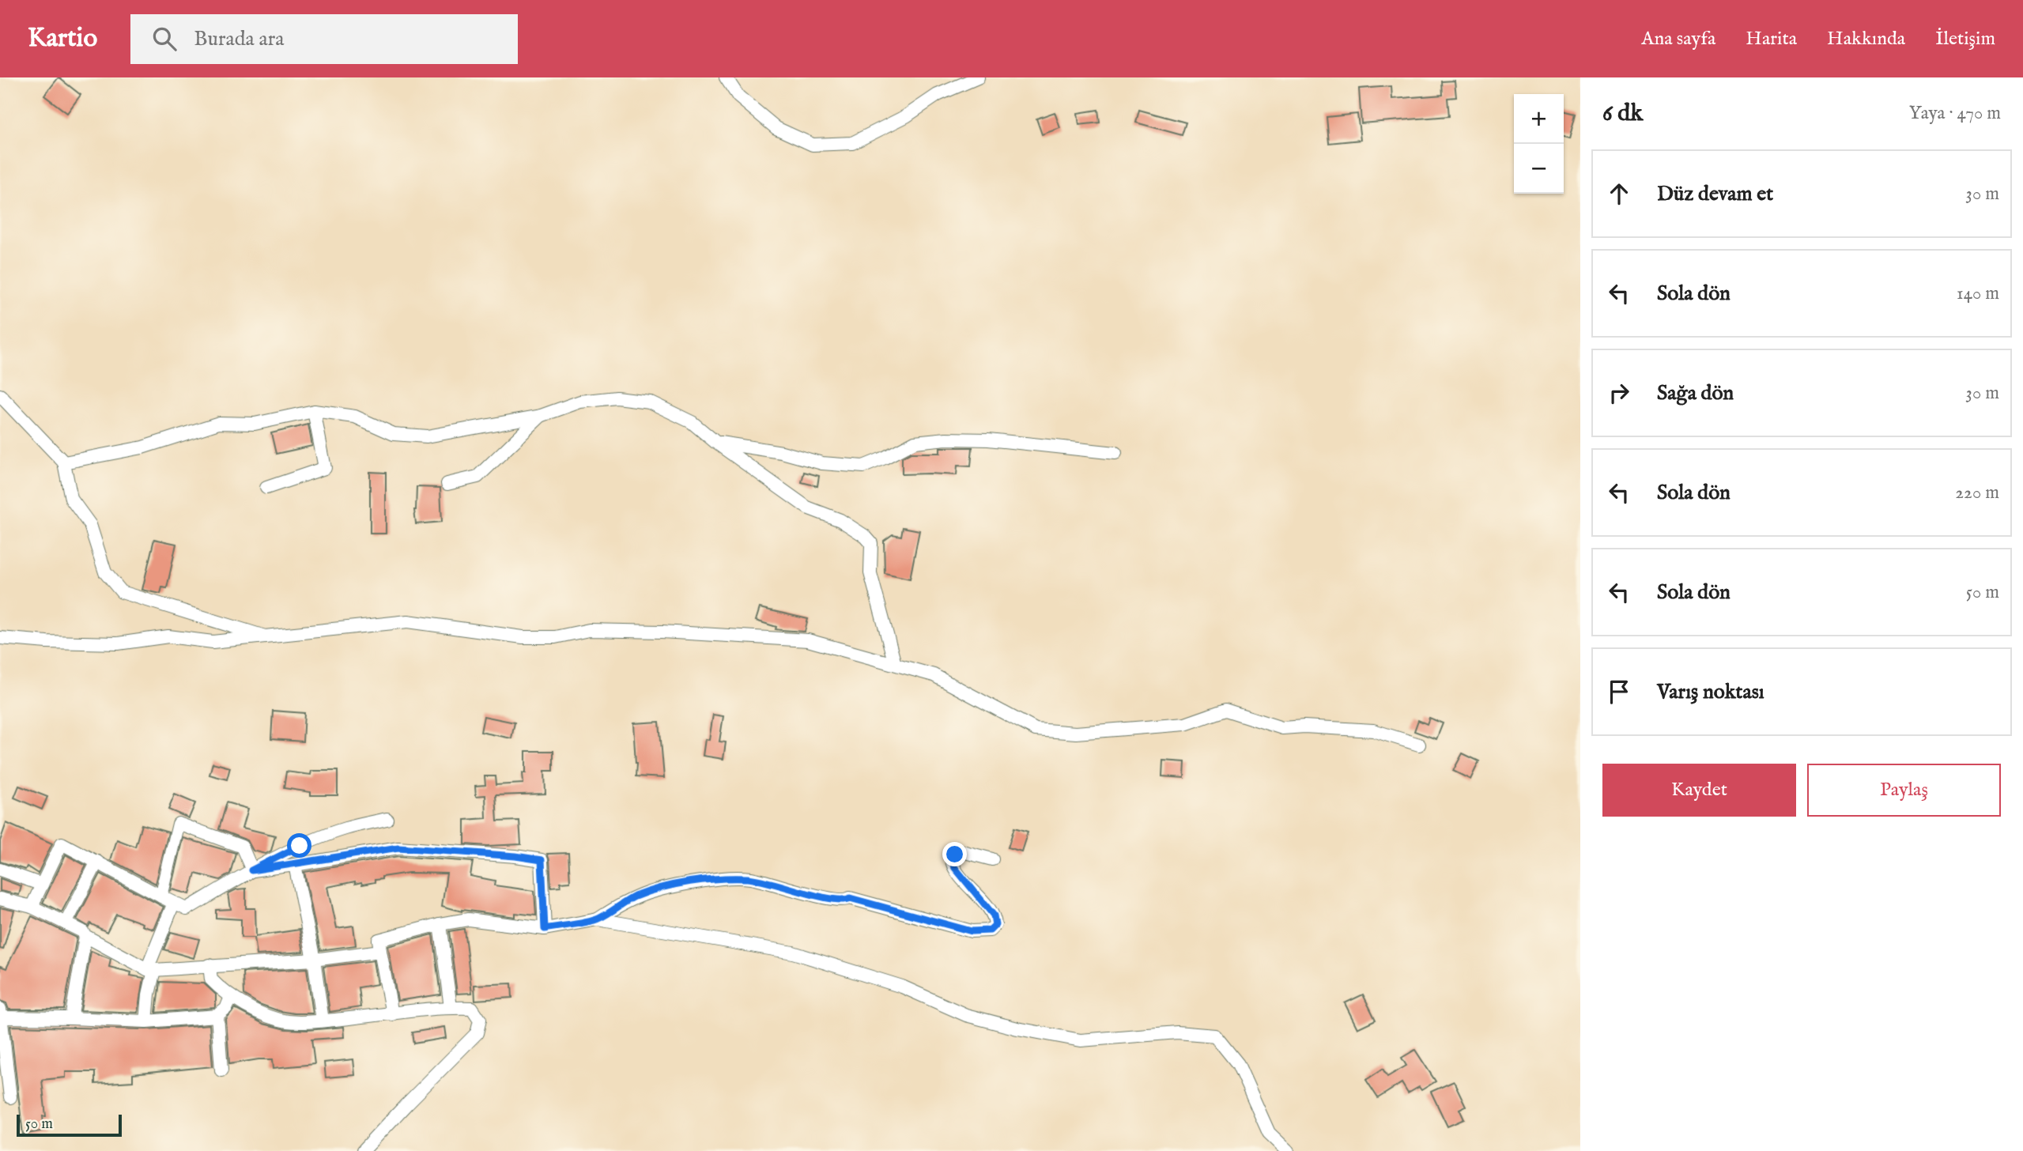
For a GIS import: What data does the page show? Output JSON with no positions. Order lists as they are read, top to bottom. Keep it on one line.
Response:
{"scale_bar":"50 m","page":{"header":"Kartio","search":"Burada ara","nav":["Ana sayfa","Harita","Hakkında","İletişim"],"heading":["6 dk","Yaya · 470 m"],"map_buttons":["+","−"],"list":[["Düz devam et","30 m"],["Sola dön","140 m"],["Sağa dön","30 m"],["Sola dön","220 m"],["Sola dön","50 m"],"Varış noktası"],"buttons":["Kaydet","Paylaş"],"scale":"50 m"}}
